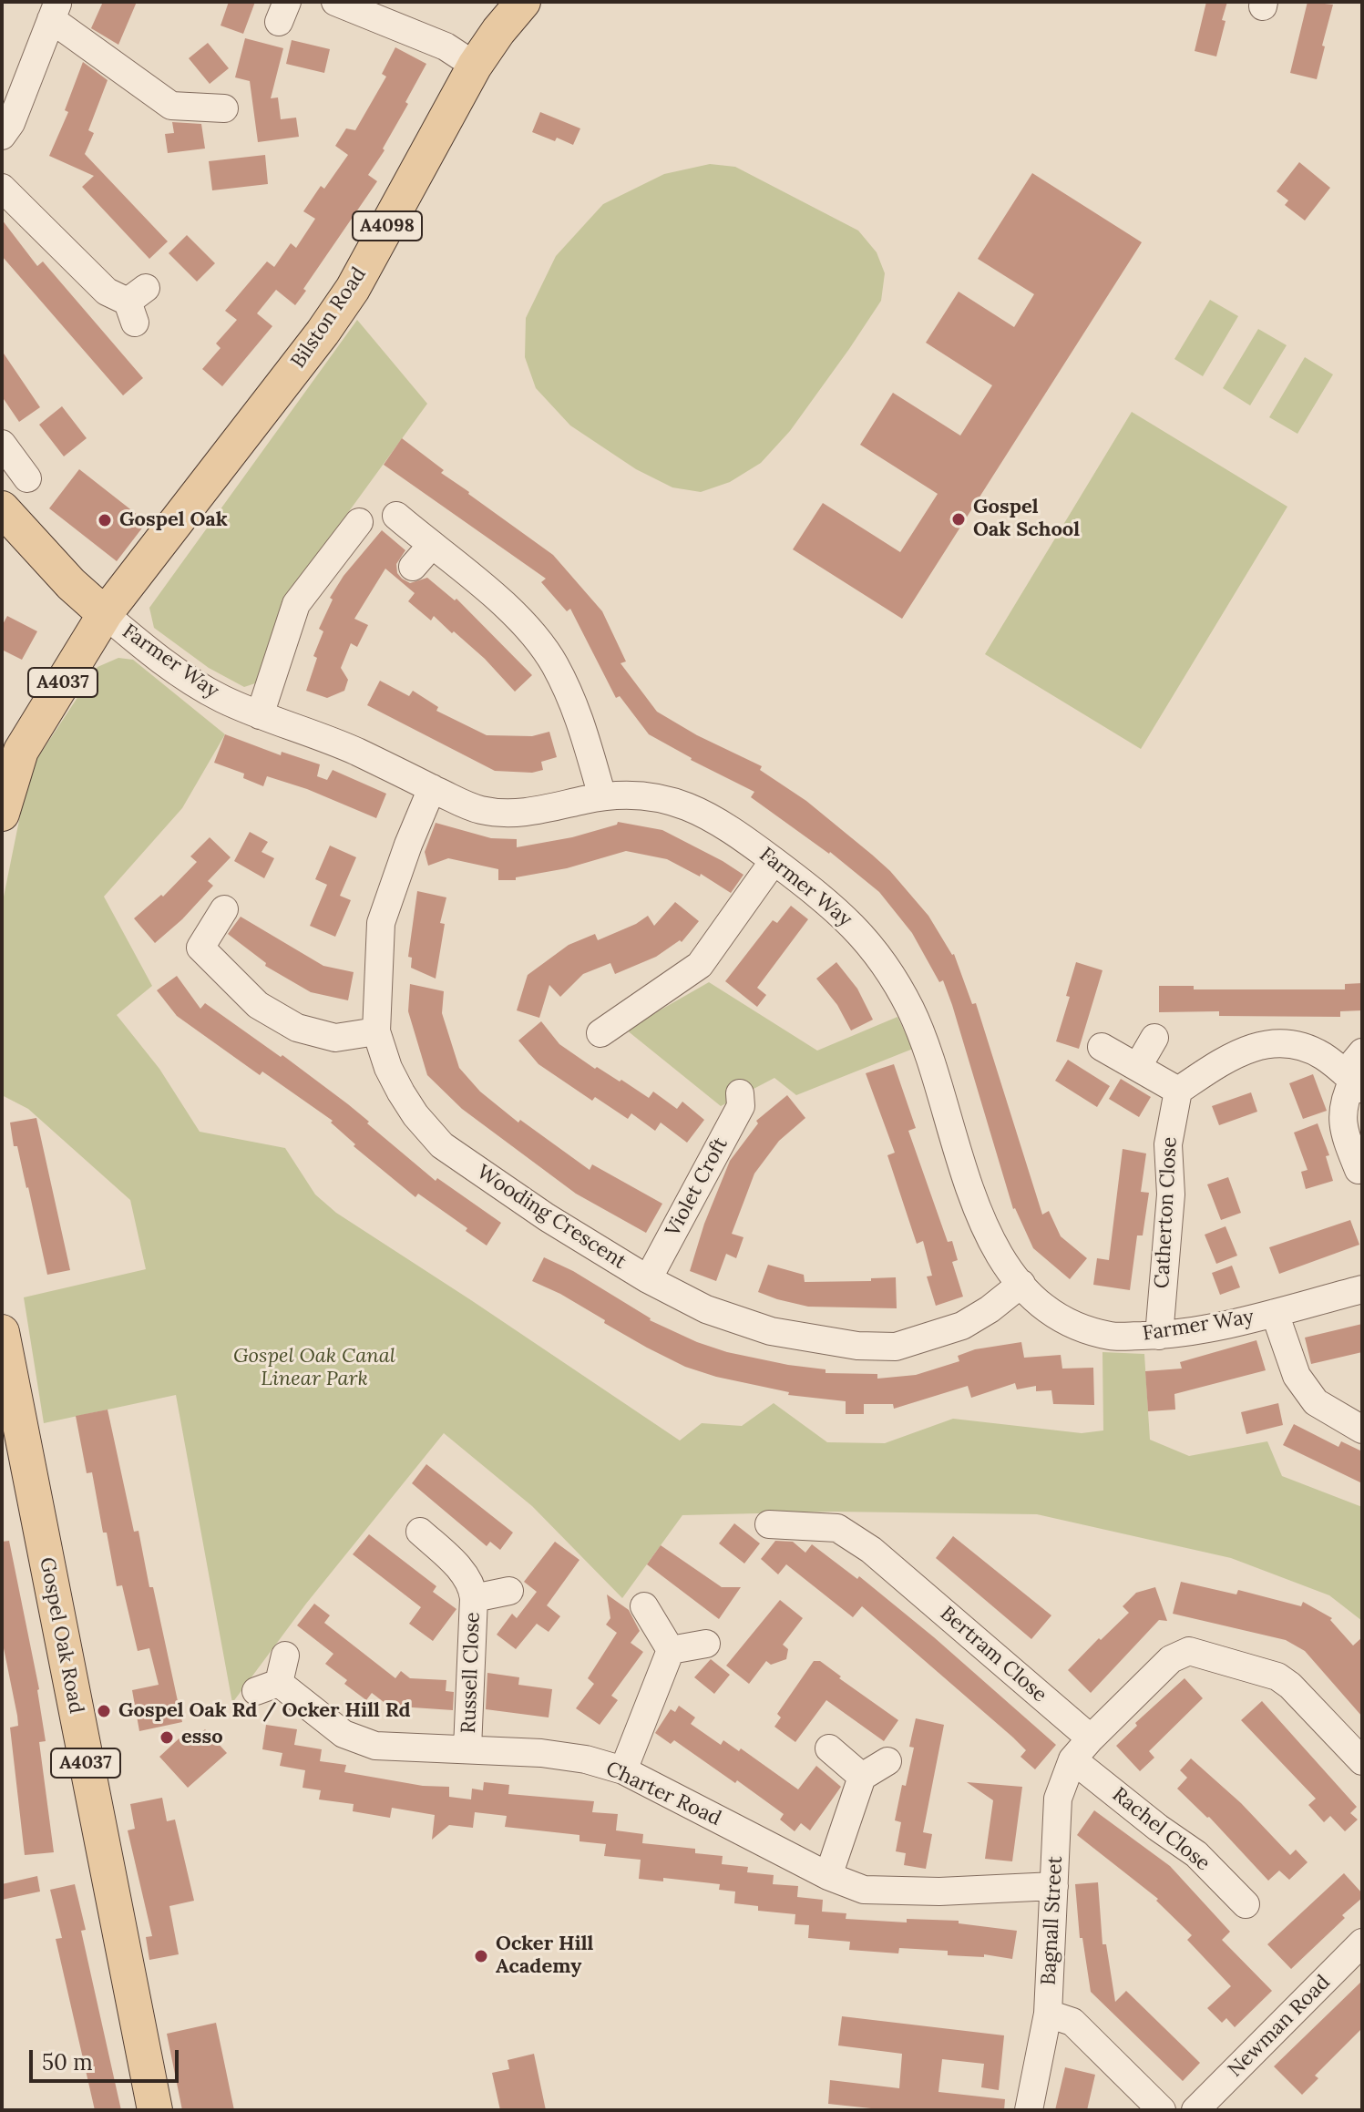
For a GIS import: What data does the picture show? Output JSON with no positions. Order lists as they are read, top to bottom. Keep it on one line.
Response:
{"streets":{"main road":["A4098","Bilston Road","A4037","Gospel Oak Road"],"street":["Farmer Way","Violet Croft","Catherton Close","Wooding Crescent","Bertram Close","Russell Close","Charter Road","Rachel Close","Bagnall Street","Newman Road"]},"crossings":[["Bilston Road","Farmer Way"],["Bilston Road","A4037"],["Farmer Way","A4037"],["Farmer Way","Catherton Close"],["Farmer Way","Wooding Crescent"],["Violet Croft","Wooding Crescent"],["Bertram Close","Bagnall Street"],["Russell Close","Charter Road"],["Charter Road","Bagnall Street"],["Rachel Close","Bagnall Street"]],"parks":["Gospel Oak Canal Linear Park"],"places":["Gospel Oak School","Gospel Oak","Gospel Oak Rd / Ocker Hill Rd","esso","Ocker Hill Academy"],"scale_bar":"50 m"}
